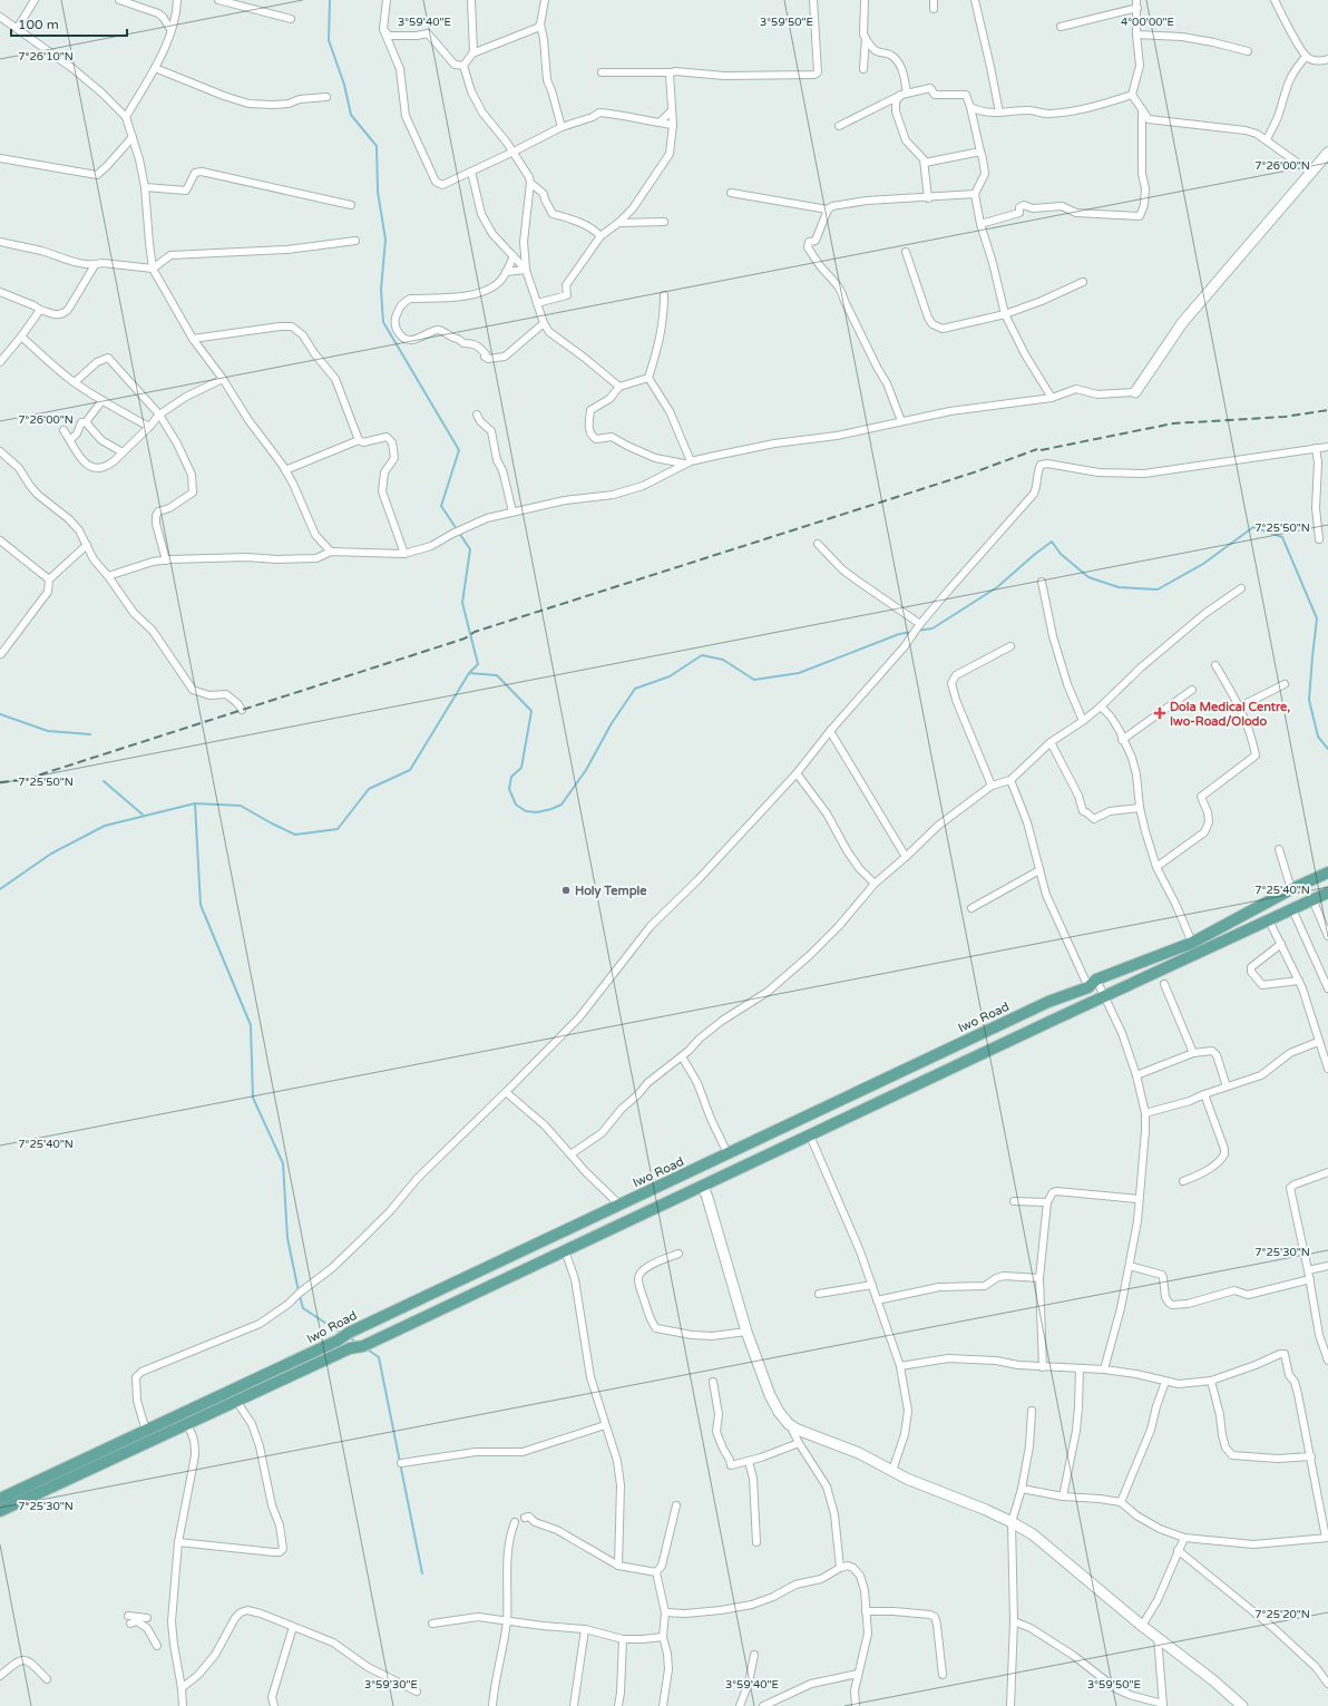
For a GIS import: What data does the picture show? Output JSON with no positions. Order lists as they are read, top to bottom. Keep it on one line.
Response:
{"streets":{"main road":["Iwo Road"]},"places":{"health":["Dola Medical Centre, Iwo-Road/Olodo"],"other":["Holy Temple"]},"scale_bar":"100 m","coordinates":["3°59'40\"E","3°59'50\"E","4°00'00\"E","7°26'10\"N","7°26'00\"N","7°25'50\"N","7°25'40\"N","7°25'30\"N","7°25'20\"N","3°59'30\"E"]}
